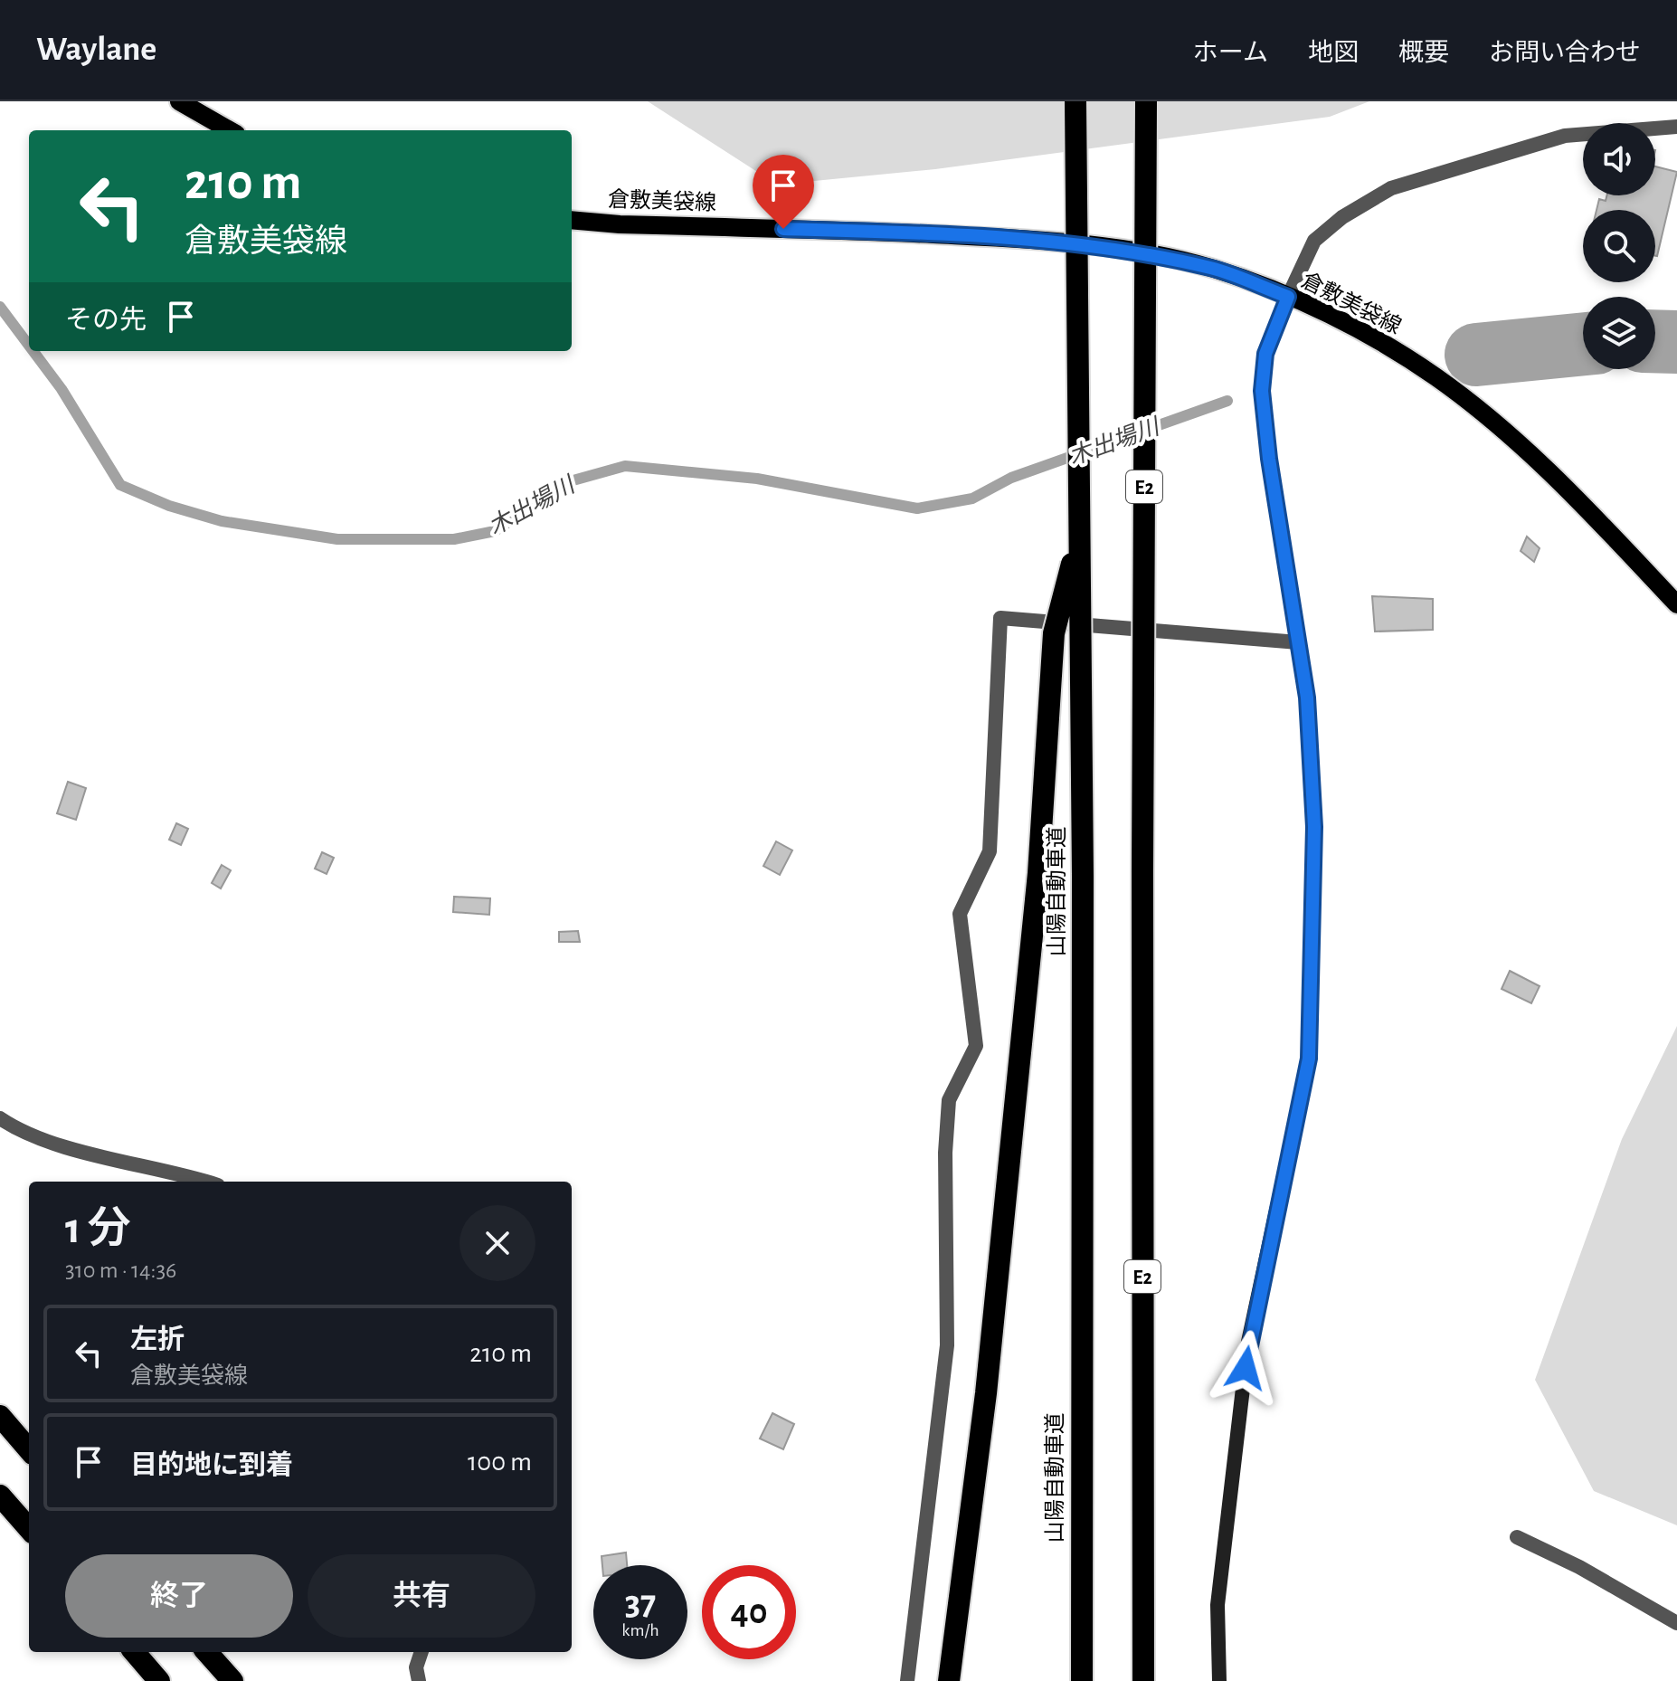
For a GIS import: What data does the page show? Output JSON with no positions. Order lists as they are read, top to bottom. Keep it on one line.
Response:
{"streets":{"highway":["E2","山陽自動車道"],"main road":["倉敷美袋線"]},"water":["木出場川"],"page":{"header":"Waylane","nav":["ホーム","地図","概要","お問い合わせ"],"turn":["210 m","倉敷美袋線"],"then":"その先","heading":["1 分","310 m · 14:36"],"list":[{"name":"左折","note":"倉敷美袋線","value":"210 m"},{"name":"目的地に到着","value":"100 m"}],"buttons":["終了","共有"],"speed":"37 km/h","limit":"40"}}
